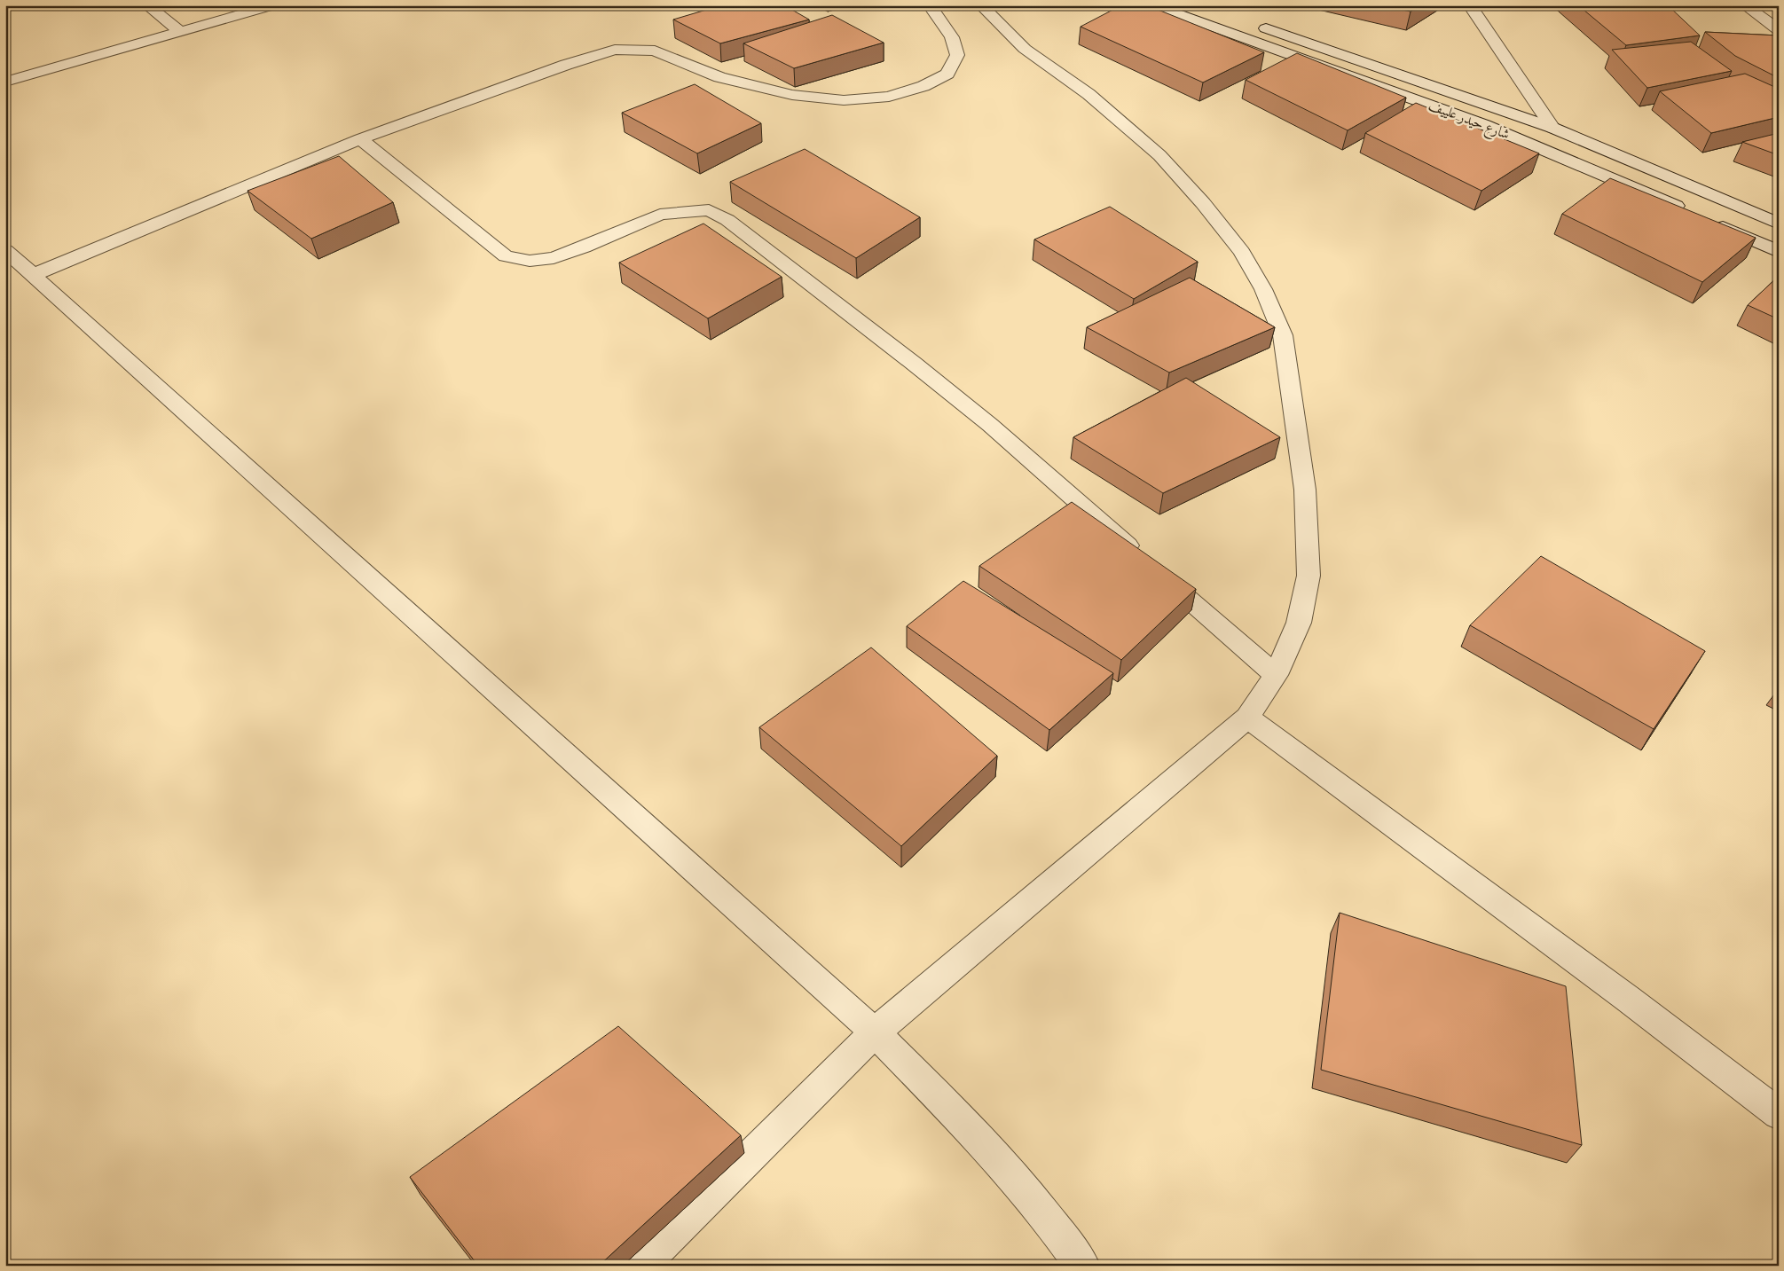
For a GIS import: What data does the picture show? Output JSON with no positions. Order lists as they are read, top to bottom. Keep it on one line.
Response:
{"streets":{"street":["شارع حيدر علييف"]}}
